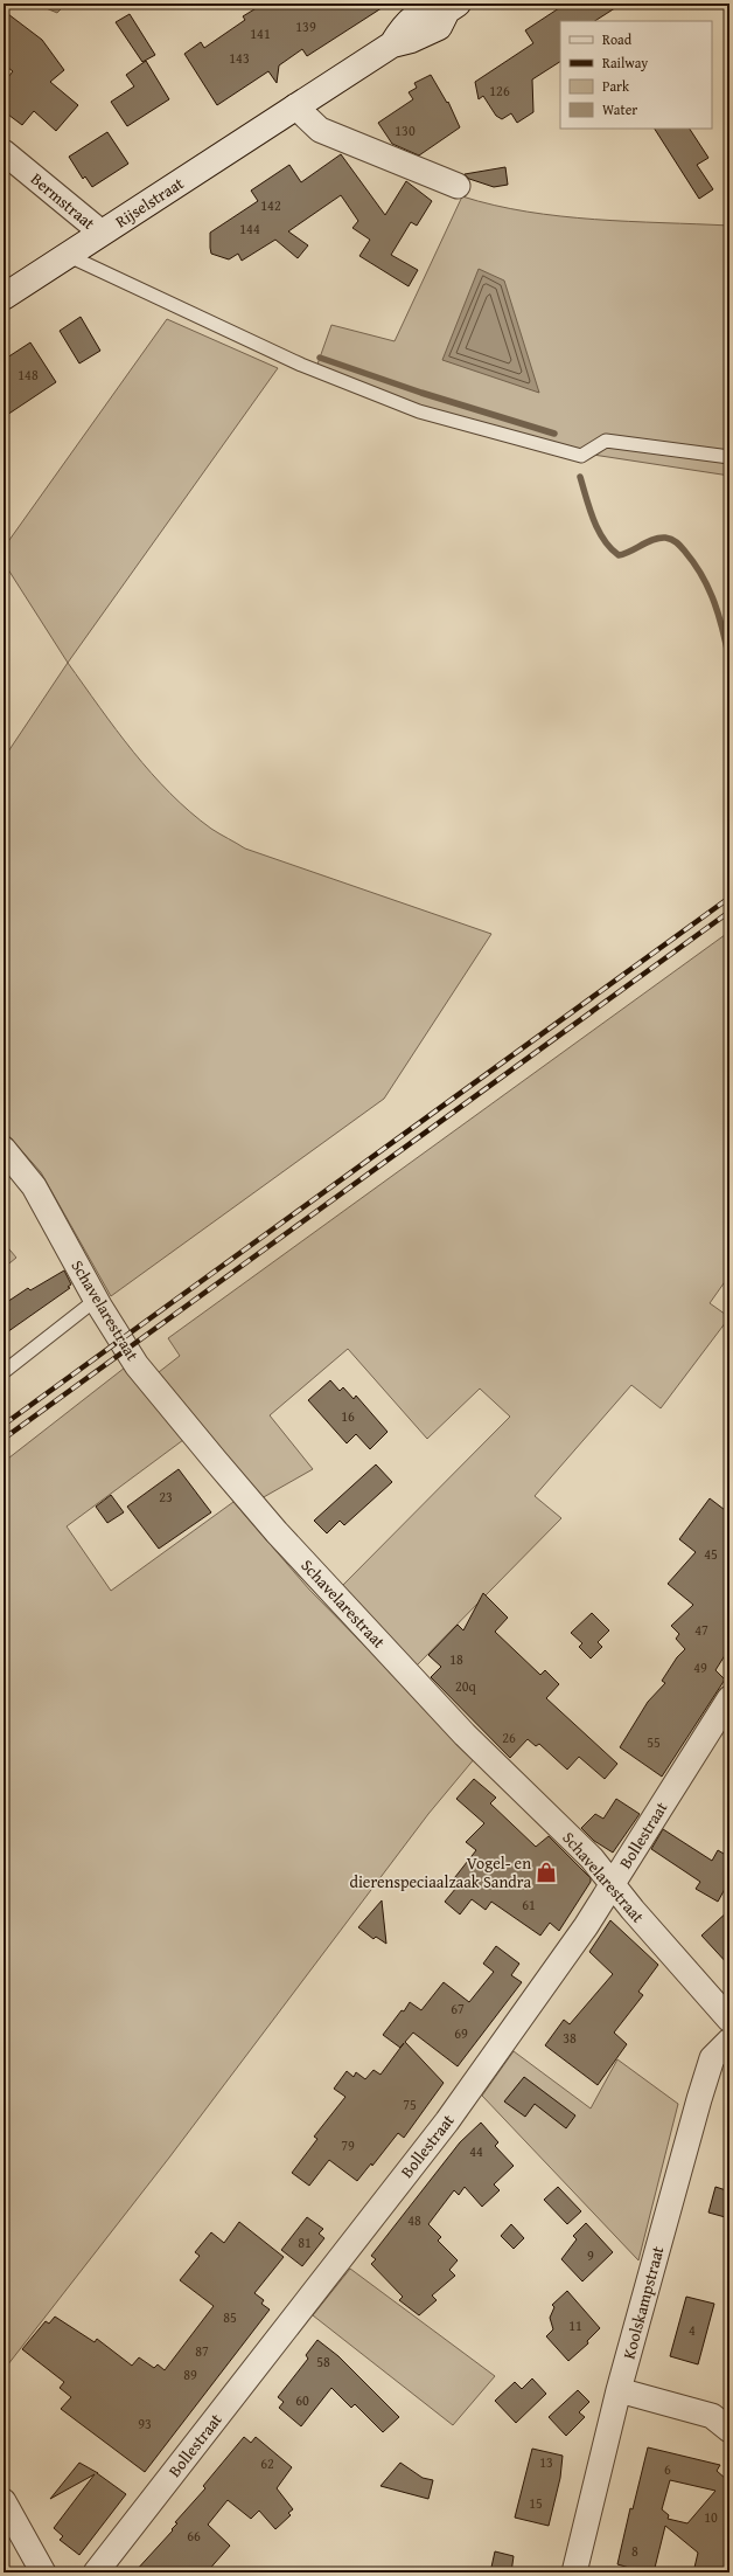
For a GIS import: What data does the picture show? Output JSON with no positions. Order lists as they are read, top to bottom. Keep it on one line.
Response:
{"streets":{"street":["Bermstraat","Rijselstraat","Schavelarestraat","Bollestraat","Koolskampstraat"]},"crossings":[["Bermstraat","Rijselstraat"],["Schavelarestraat","Bollestraat"]],"places":{"shop":["Vogel- en dierenspeciaalzaak Sandra"]},"house_numbers":["139","141","143","126","130","142","144","148","16","23","45","47","18","49","20q","26","55","61","67","69","38","75","79","44","48","81","9","85","11","4","87","58","89","60","93","13","62","6","15","10","66","8"],"legend":["Road","Railway","Park","Water"]}
